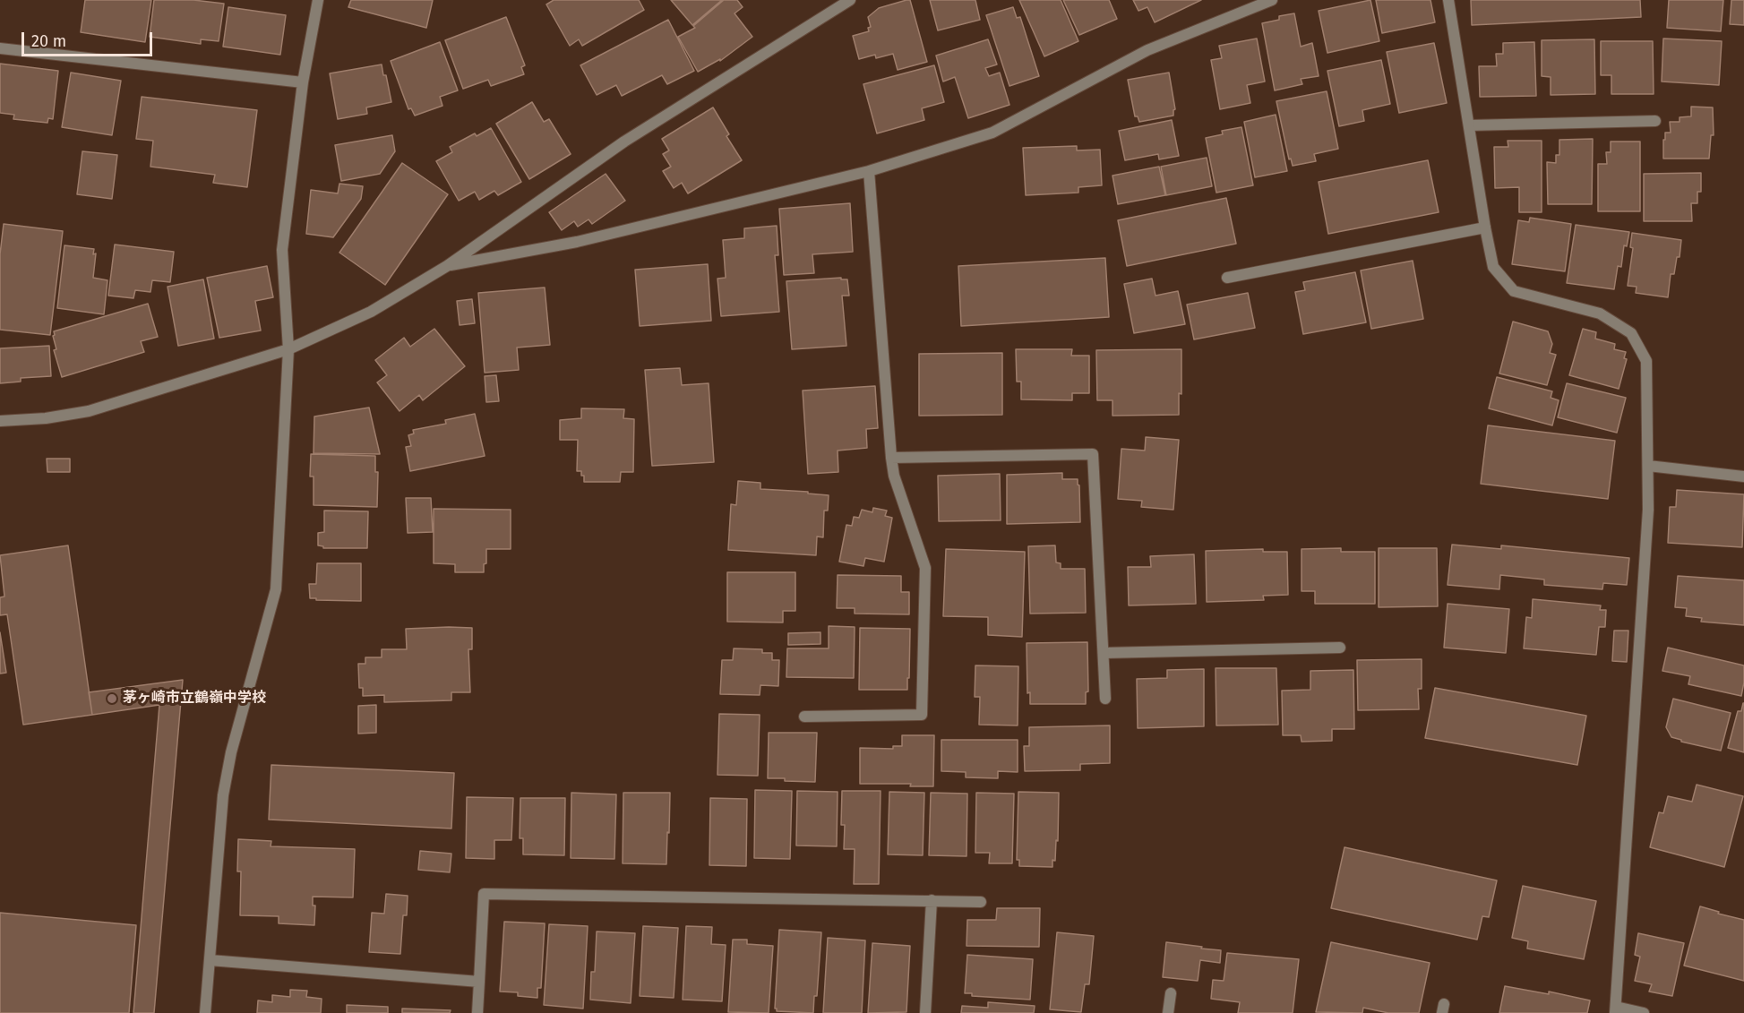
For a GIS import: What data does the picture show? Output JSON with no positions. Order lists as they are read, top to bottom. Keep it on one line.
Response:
{"places":["茅ヶ崎市立鶴嶺中学校"],"scale_bar":"20 m"}
